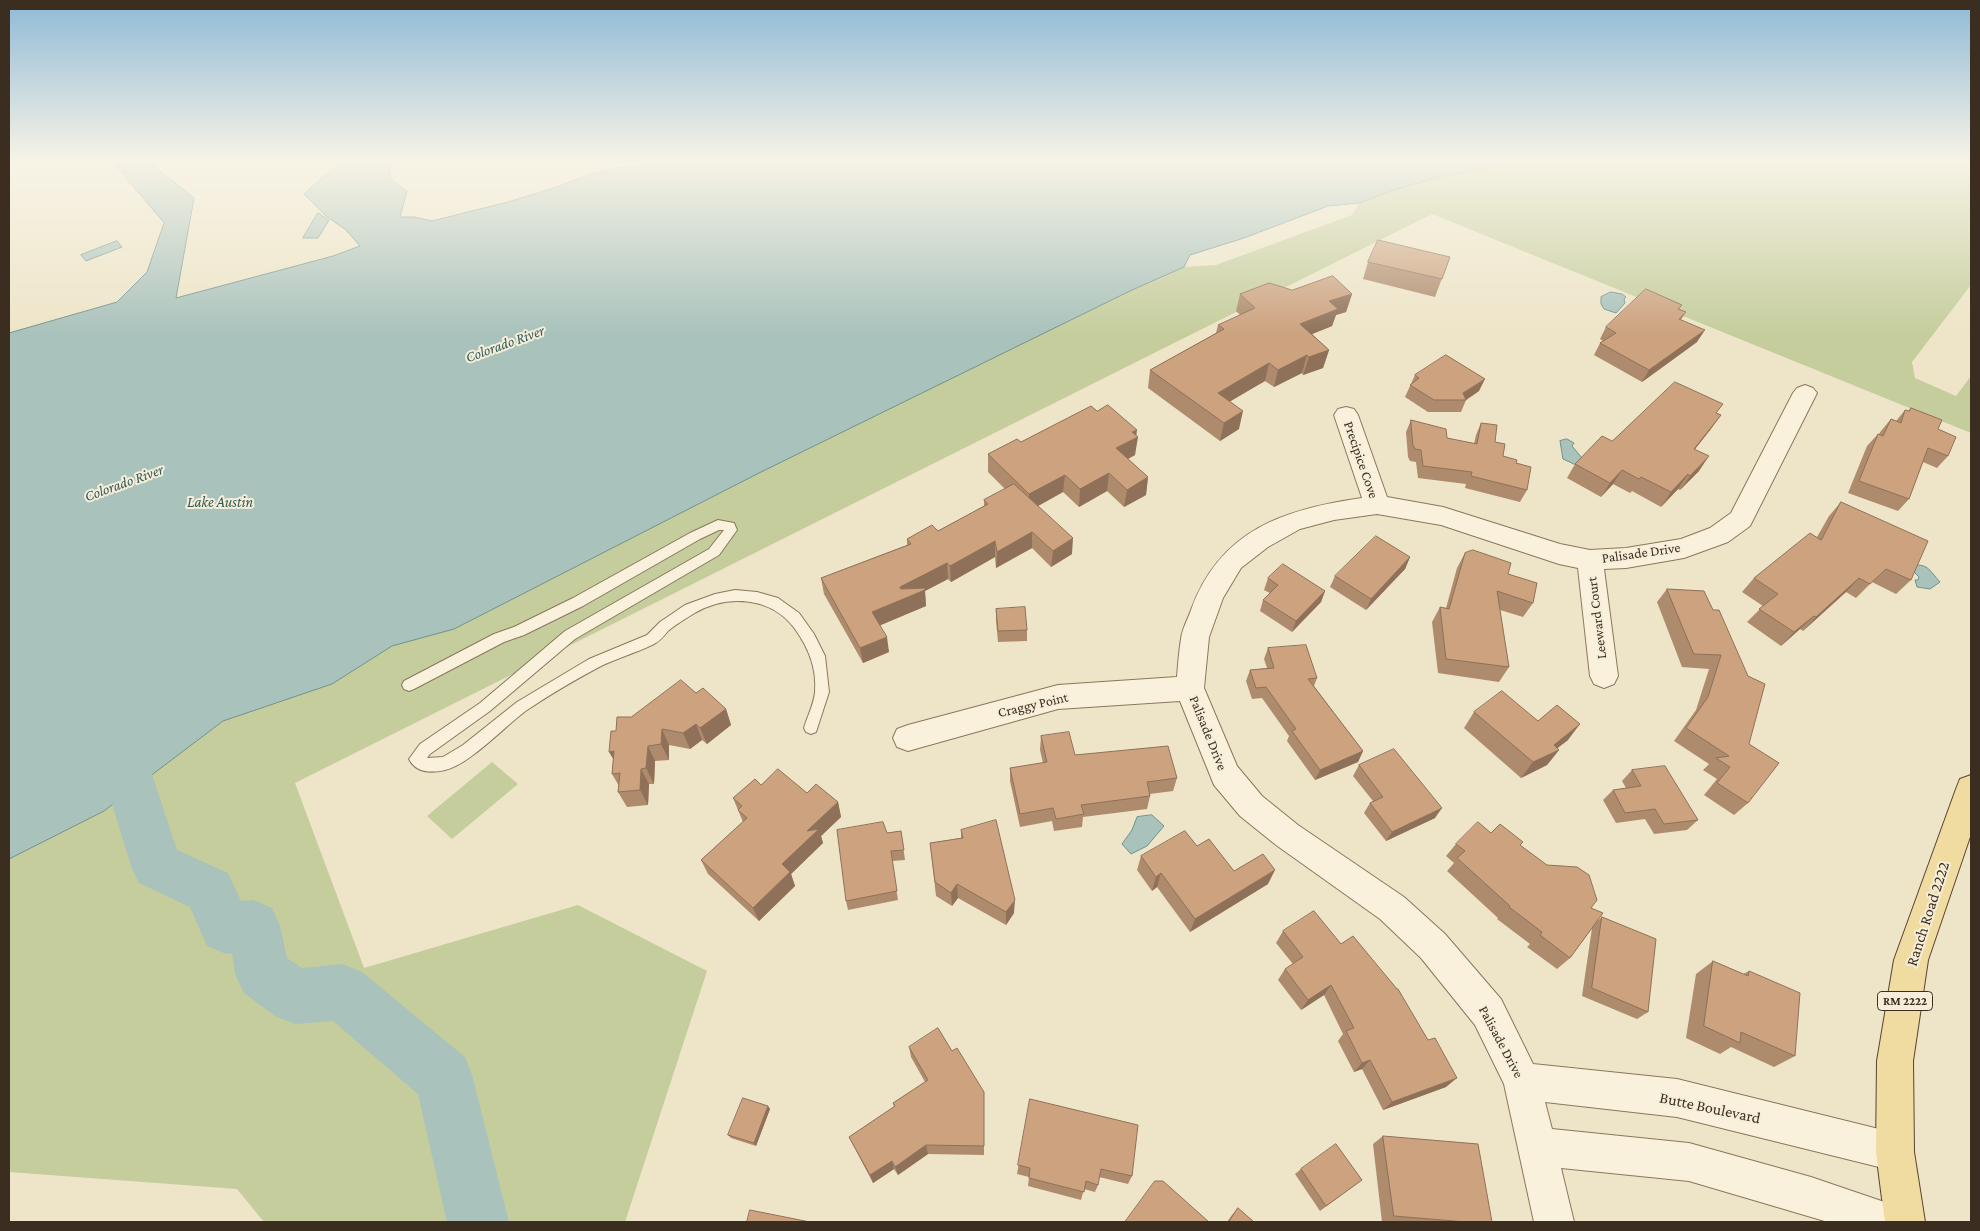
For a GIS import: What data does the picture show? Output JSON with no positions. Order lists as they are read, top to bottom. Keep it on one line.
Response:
{"streets":{"main road":["Ranch Road 2222","RM 2222"],"street":["Precipice Cove","Palisade Drive","Leeward Court","Craggy Point","Butte Boulevard"]},"crossings":[["Precipice Cove","Palisade Drive"],["Palisade Drive","Leeward Court"],["Palisade Drive","Craggy Point"],["Palisade Drive","Butte Boulevard"],["Ranch Road 2222","Butte Boulevard"]],"water":["Colorado River","Lake Austin"]}
